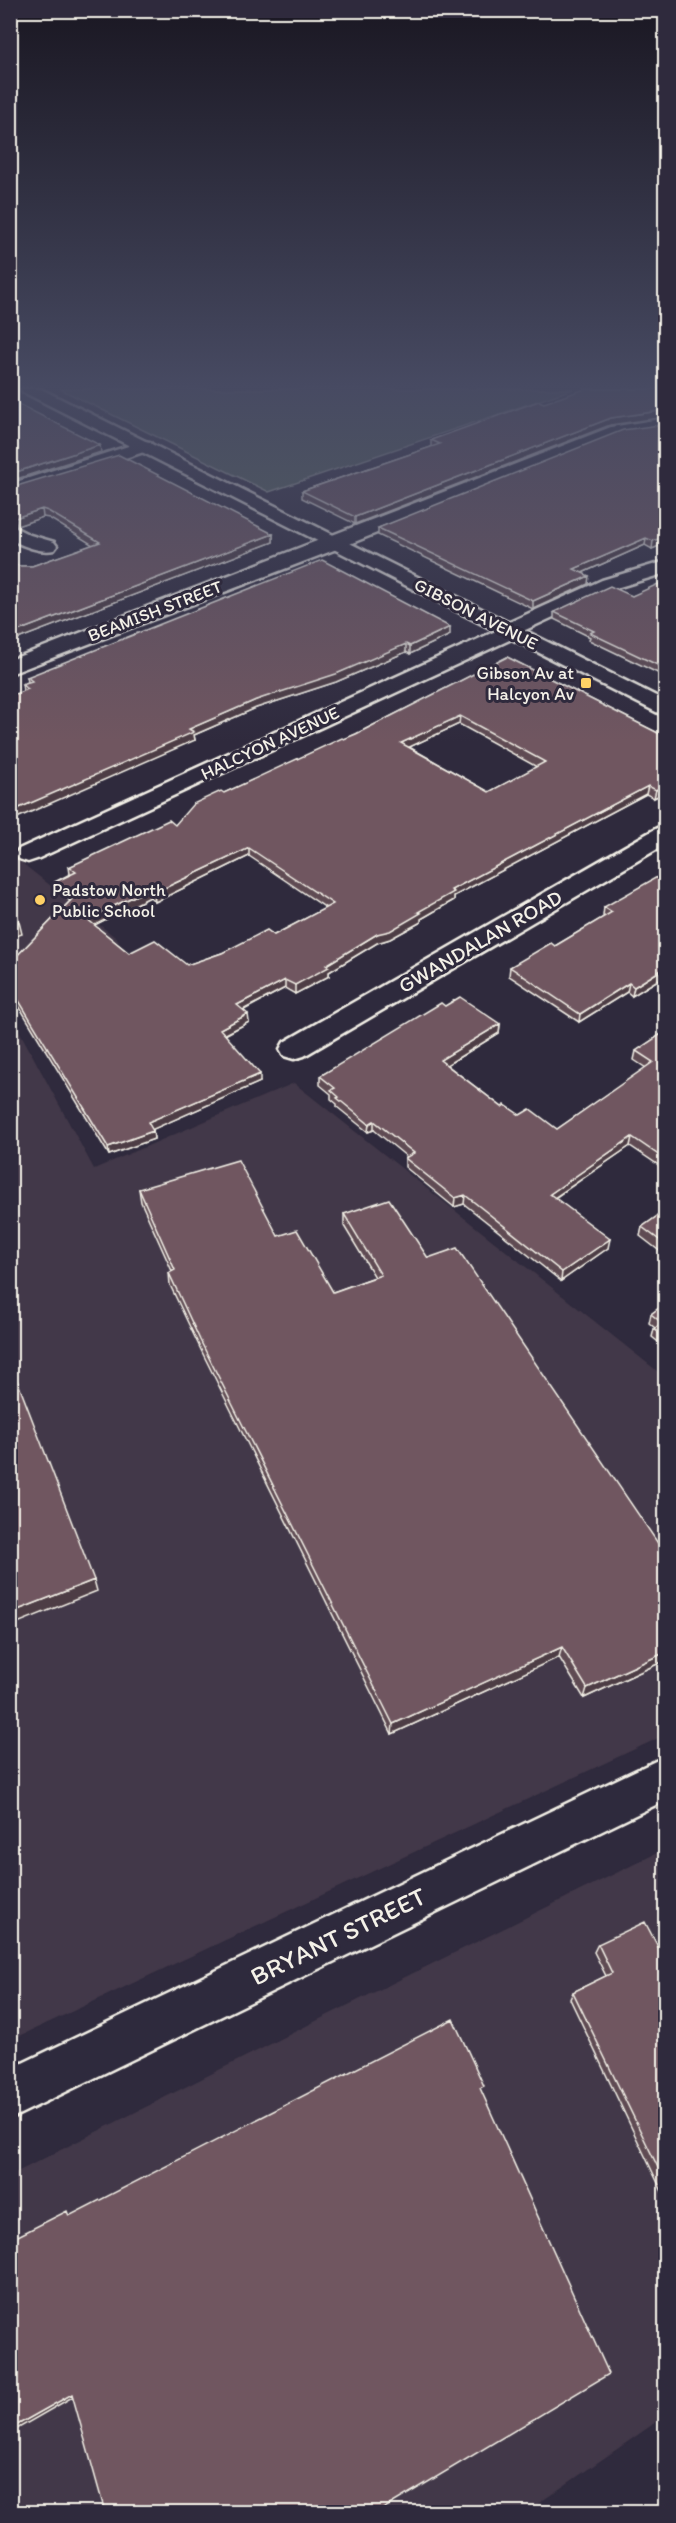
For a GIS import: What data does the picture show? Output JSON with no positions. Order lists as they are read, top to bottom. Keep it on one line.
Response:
{"streets":{"street":["BEAMISH STREET","GIBSON AVENUE","HALCYON AVENUE","GWANDALAN ROAD","BRYANT STREET"]},"crossings":[["BEAMISH STREET","GIBSON AVENUE"],["GIBSON AVENUE","HALCYON AVENUE"]],"places":{"transit":["Gibson Av at Halcyon Av"],"other":["Padstow North Public School"]}}
